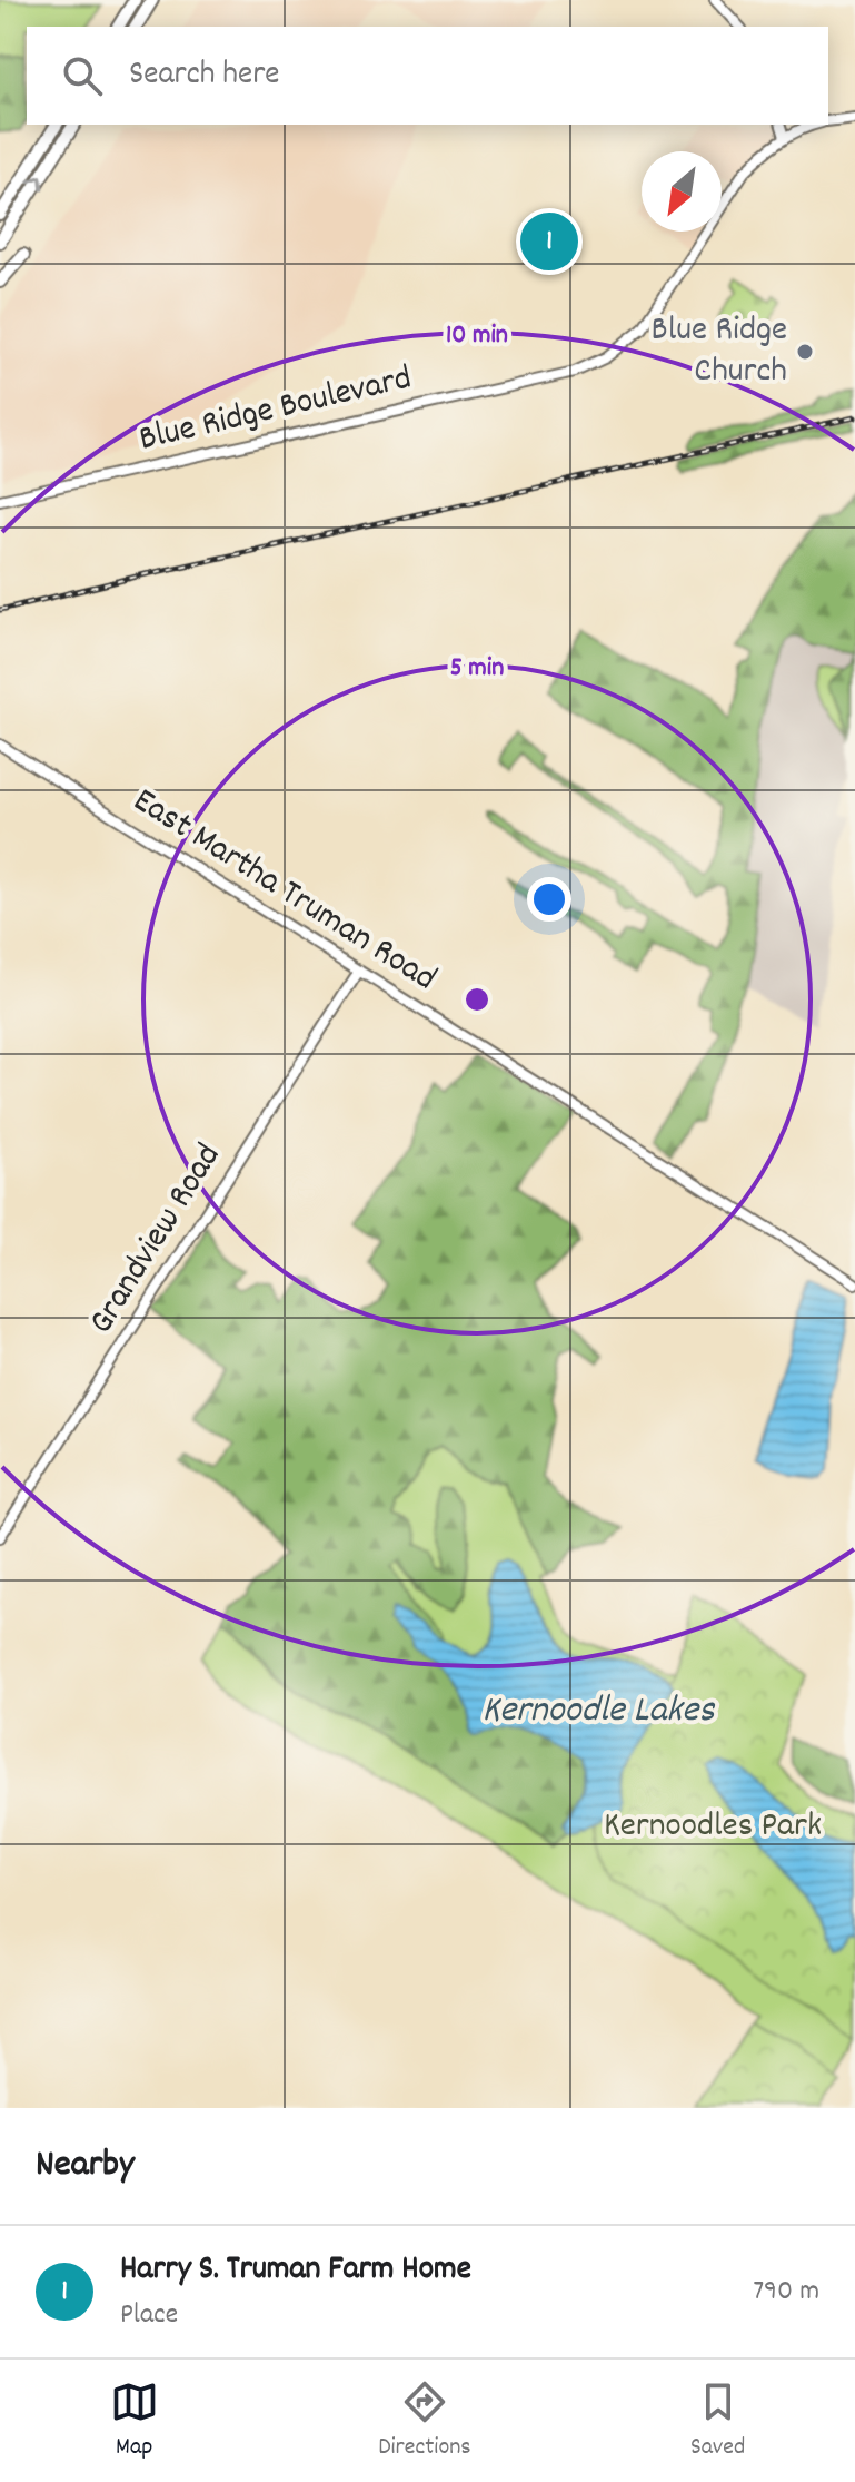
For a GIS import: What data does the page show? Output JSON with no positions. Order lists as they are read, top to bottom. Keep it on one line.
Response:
{"streets":{"main road":["Blue Ridge Boulevard","East Martha Truman Road","Grandview Road"]},"crossings":[["East Martha Truman Road","Grandview Road"]],"water":["Kernoodle Lakes"],"parks":["Kernoodles Park"],"places":["Blue Ridge Church"],"north":"bottom left","page":{"search":"Search here","pins":"1","heading":"Nearby","list":[{"mark":"1","name":"Harry S. Truman Farm Home","note":"Place","value":"790 m"}],"nav":["Map","Directions","Saved"]},"rings":["10 min","5 min"]}
